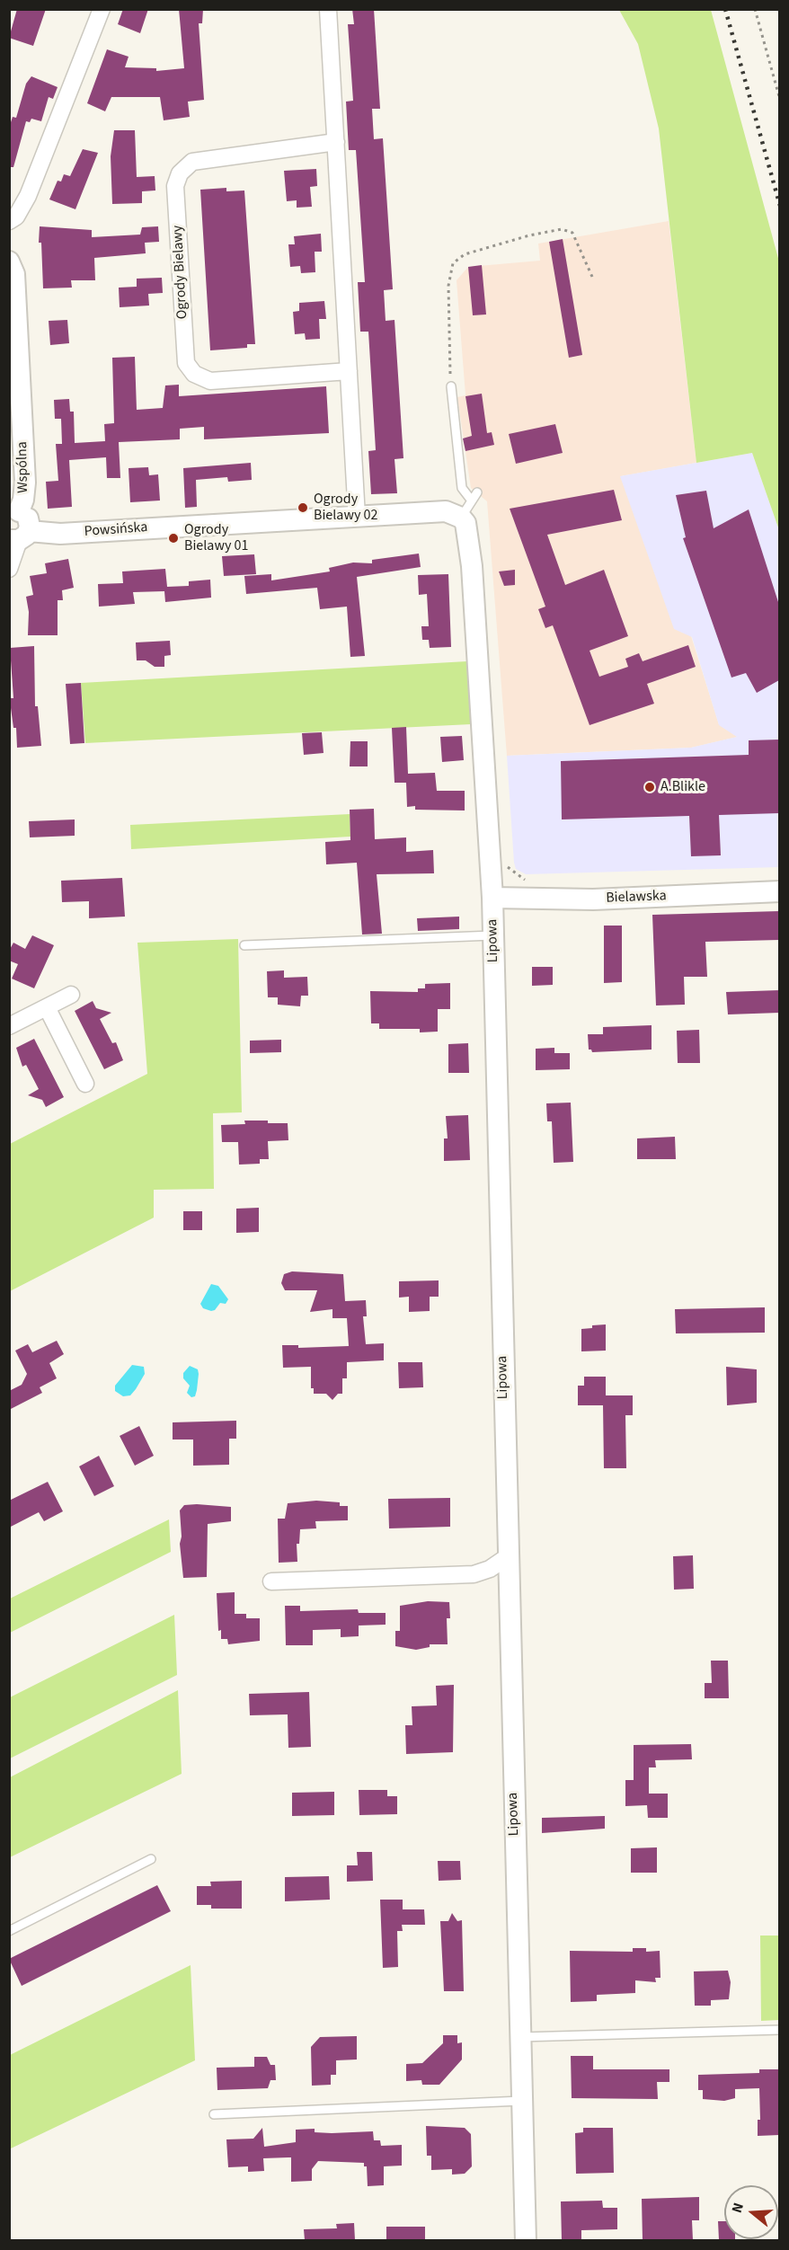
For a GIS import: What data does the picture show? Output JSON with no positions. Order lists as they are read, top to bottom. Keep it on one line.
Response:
{"streets":{"street":["Ogrody Bielawy","Wspólna","Powsińska","Bielawska","Lipowa"]},"crossings":[["Powsińska","Lipowa"],["Bielawska","Lipowa"]],"places":["Ogrody Bielawy 02","Ogrody Bielawy 01","A.Blikle"],"north":"left"}
